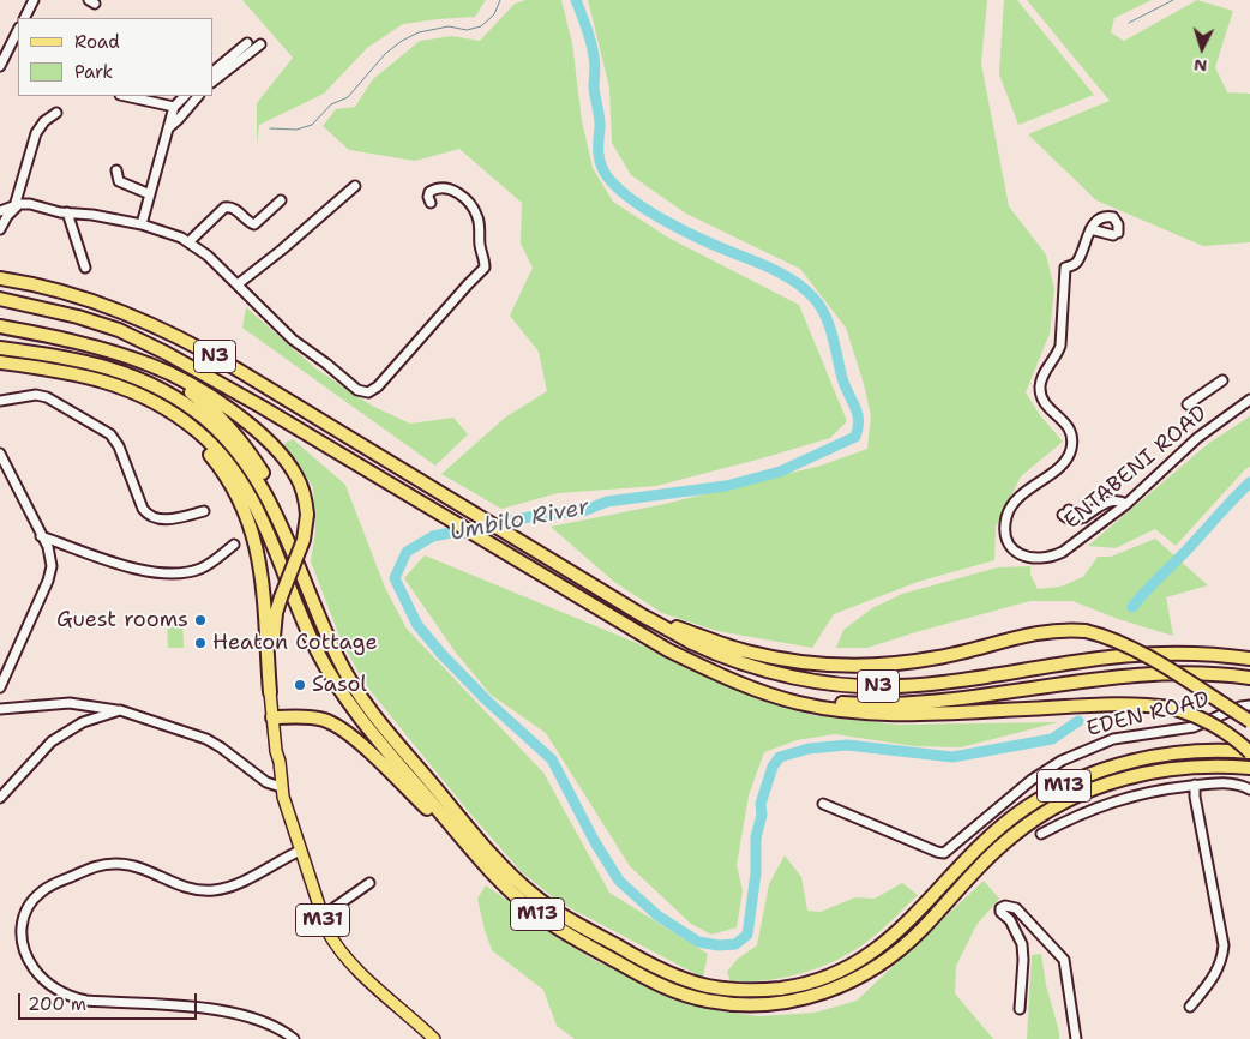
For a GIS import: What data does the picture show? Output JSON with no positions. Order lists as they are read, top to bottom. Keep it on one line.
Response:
{"streets":{"highway":["N3","M13"],"main road":["M31"],"street":["ENTABENI ROAD","EDEN ROAD"]},"water":["Umbilo River"],"places":["Guest rooms","Heaton Cottage","Sasol"],"legend":["Road","Park"],"scale_bar":"200 m","north":"bottom"}
